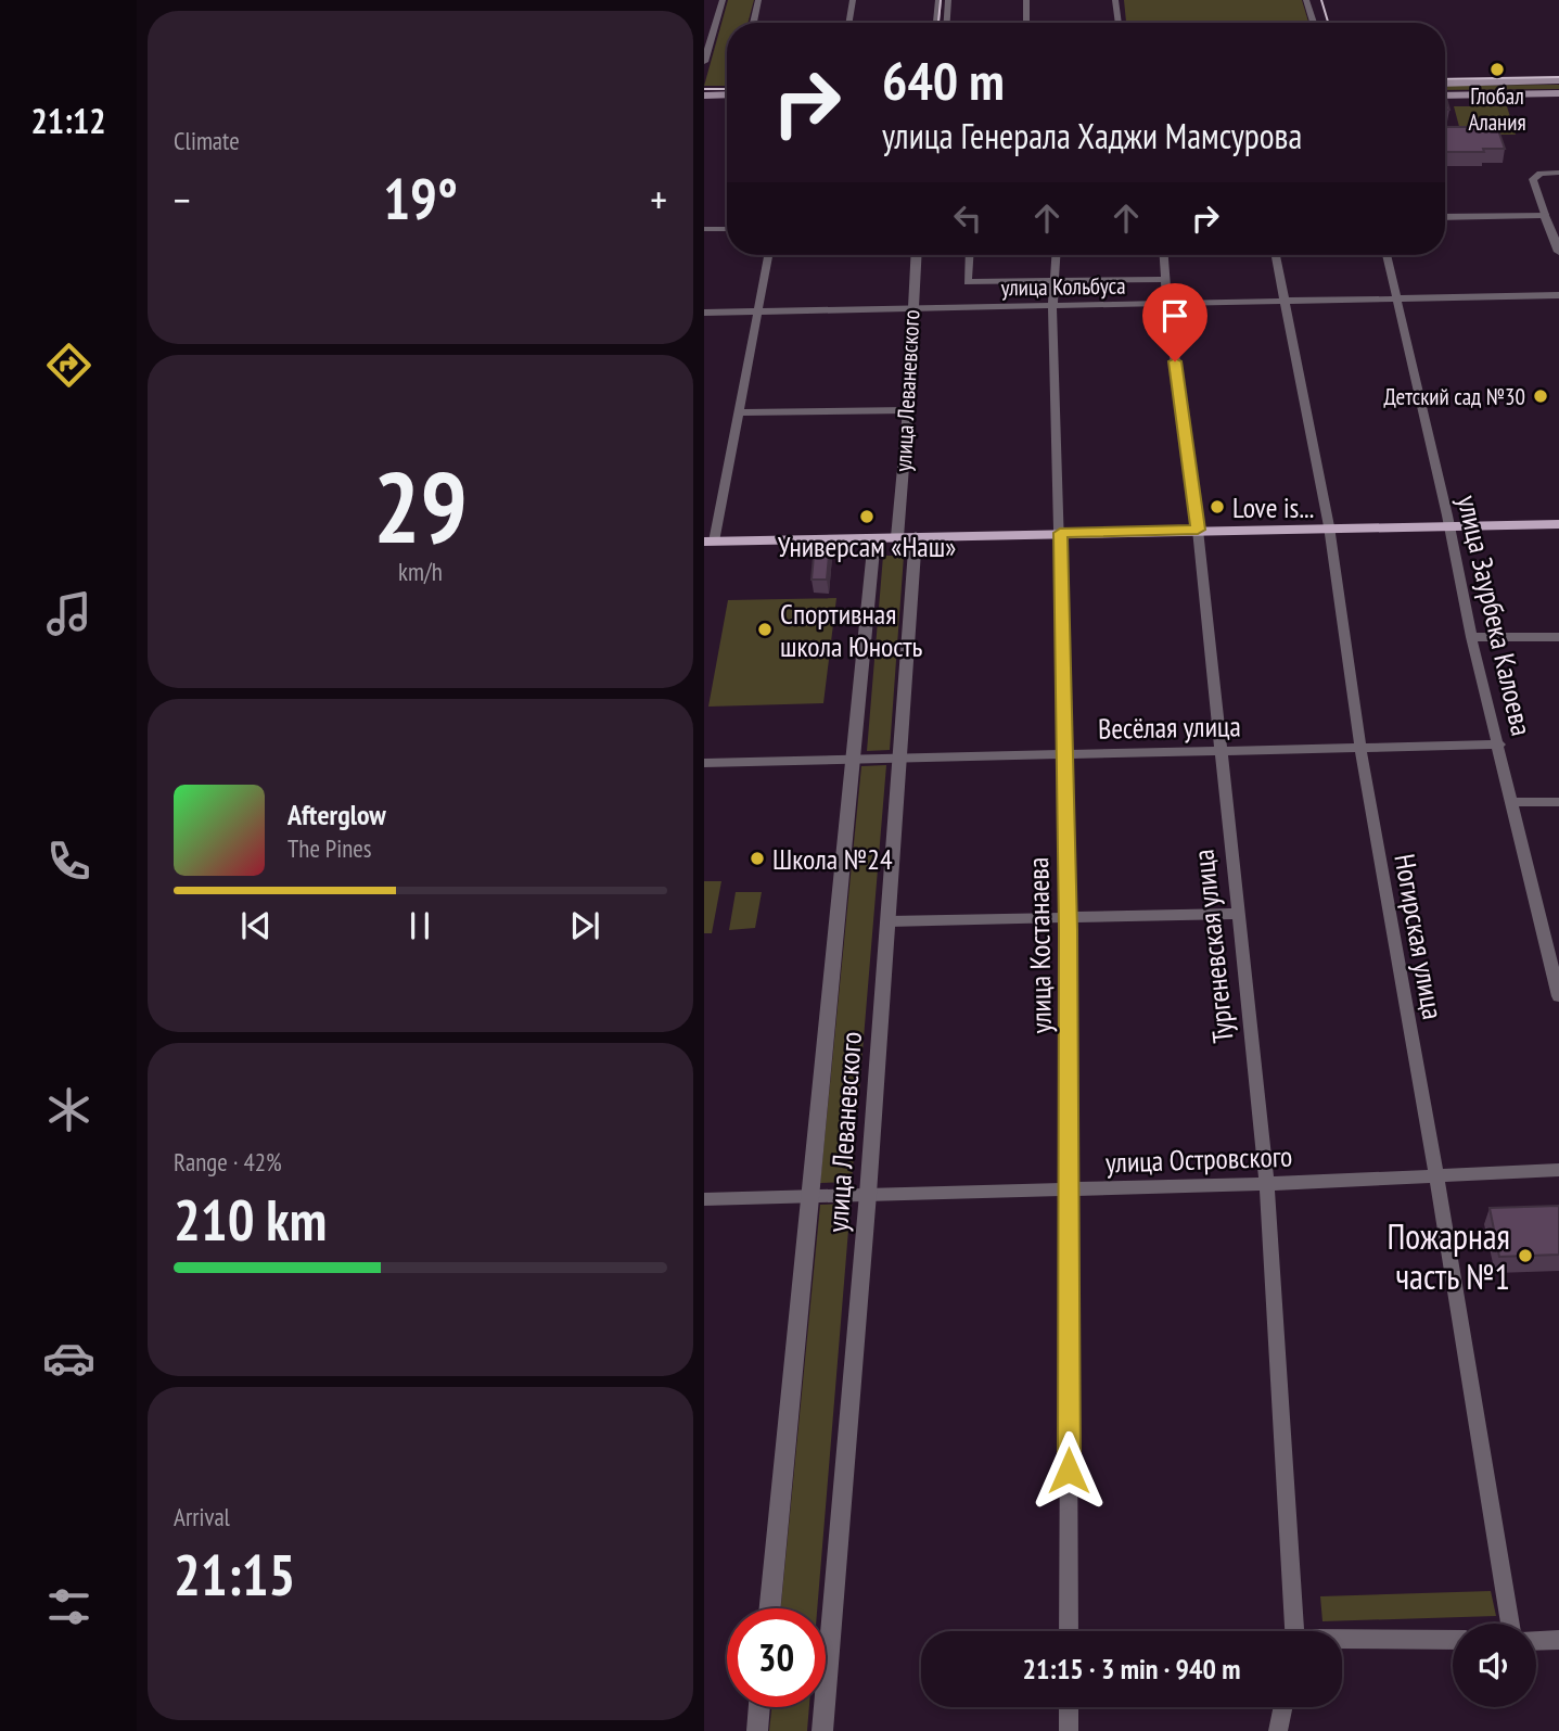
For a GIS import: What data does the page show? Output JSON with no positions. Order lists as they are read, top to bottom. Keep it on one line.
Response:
{"streets":{"street":["улица Кольбуса","улица Леваневского","улица Заурбека Калоева","Весёлая улица","Ногирская улица","улица Костанаева","Тургеневская улица","улица Островского"]},"crossings":[["улица Кольбуса","улица Леваневского"],["улица Кольбуса","улица Заурбека Калоева"],["улица Кольбуса","Ногирская улица"],["улица Кольбуса","улица Костанаева"],["улица Кольбуса","Тургеневская улица"],["улица Леваневского","Весёлая улица"],["улица Леваневского","улица Островского"],["улица Заурбека Калоева","Весёлая улица"],["Весёлая улица","Ногирская улица"],["Весёлая улица","улица Костанаева"],["Весёлая улица","Тургеневская улица"],["Ногирская улица","улица Островского"],["улица Костанаева","улица Островского"],["Тургеневская улица","улица Островского"]],"places":["Глобал Алания","Детский сад №30","Love is...","Универсам «Наш»","Спортивная школа Юность","Школа №24","Пожарная часть №1"],"page":{"tabs":"21:12","tile":["Climate",["29","km/h"],["Range · 42%","210 km"],["Arrival","21:15"]],"turn":["640 m","улица Генерала Хаджи Мамсурова"],"heat":["−","19°","+"],"song":["Afterglow","The Pines"],"limit":"30","trip":"21:15 · 3 min · 940 m"}}
